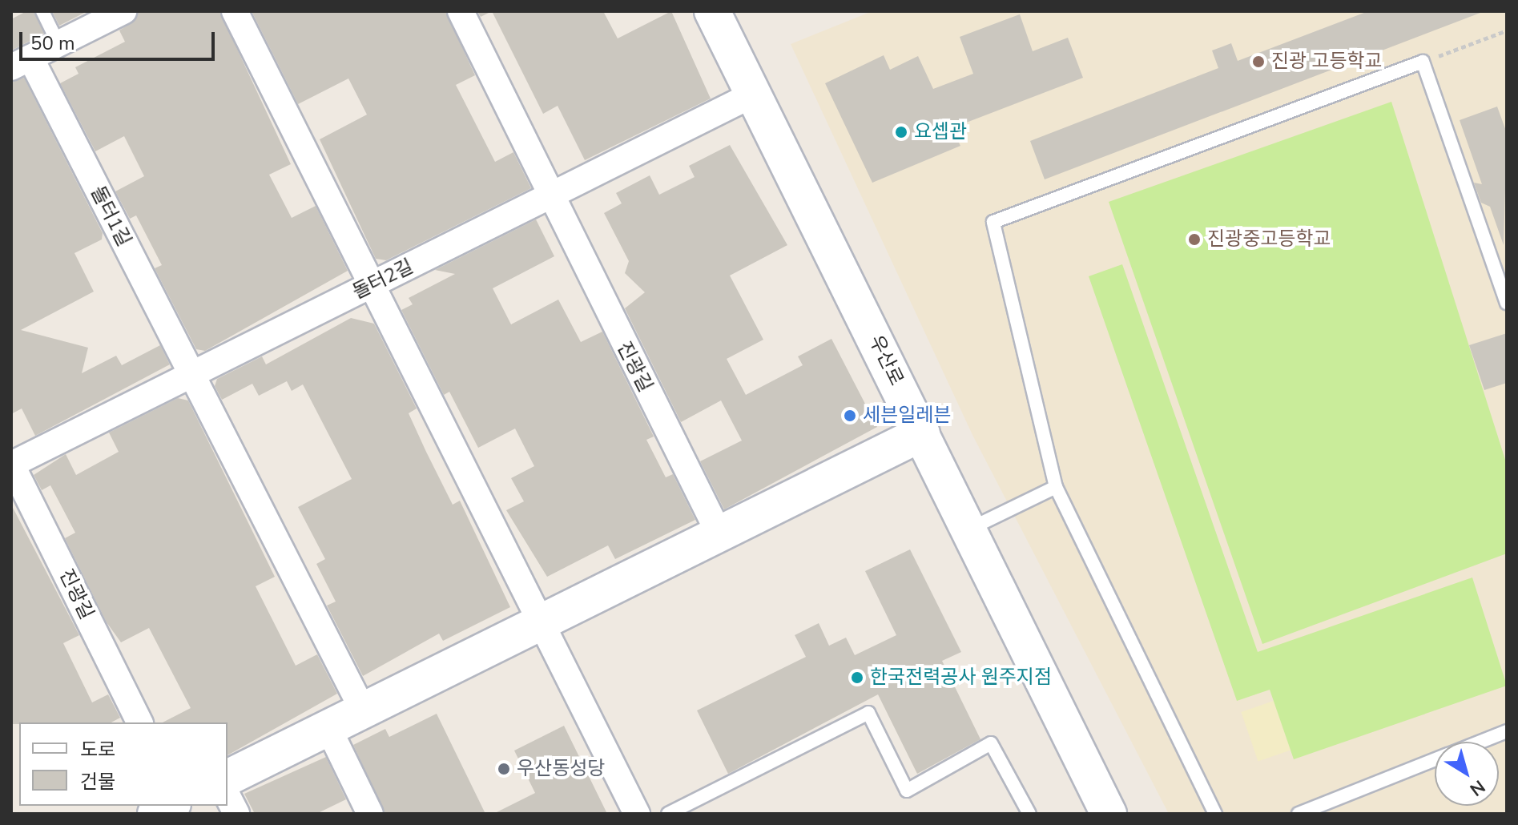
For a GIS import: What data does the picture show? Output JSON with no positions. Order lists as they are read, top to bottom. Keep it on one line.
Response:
{"streets":{"street":["돌터1길","돌터2길","우산로","진광길"]},"crossings":[["돌터1길","돌터2길"],["돌터2길","우산로"],["돌터2길","진광길"]],"places":["진광 고등학교","요셉관","진광중고등학교","세븐일레븐","한국전력공사 원주지점","우산동성당"],"legend":["도로","건물"],"scale_bar":"50 m","north":"bottom right"}
